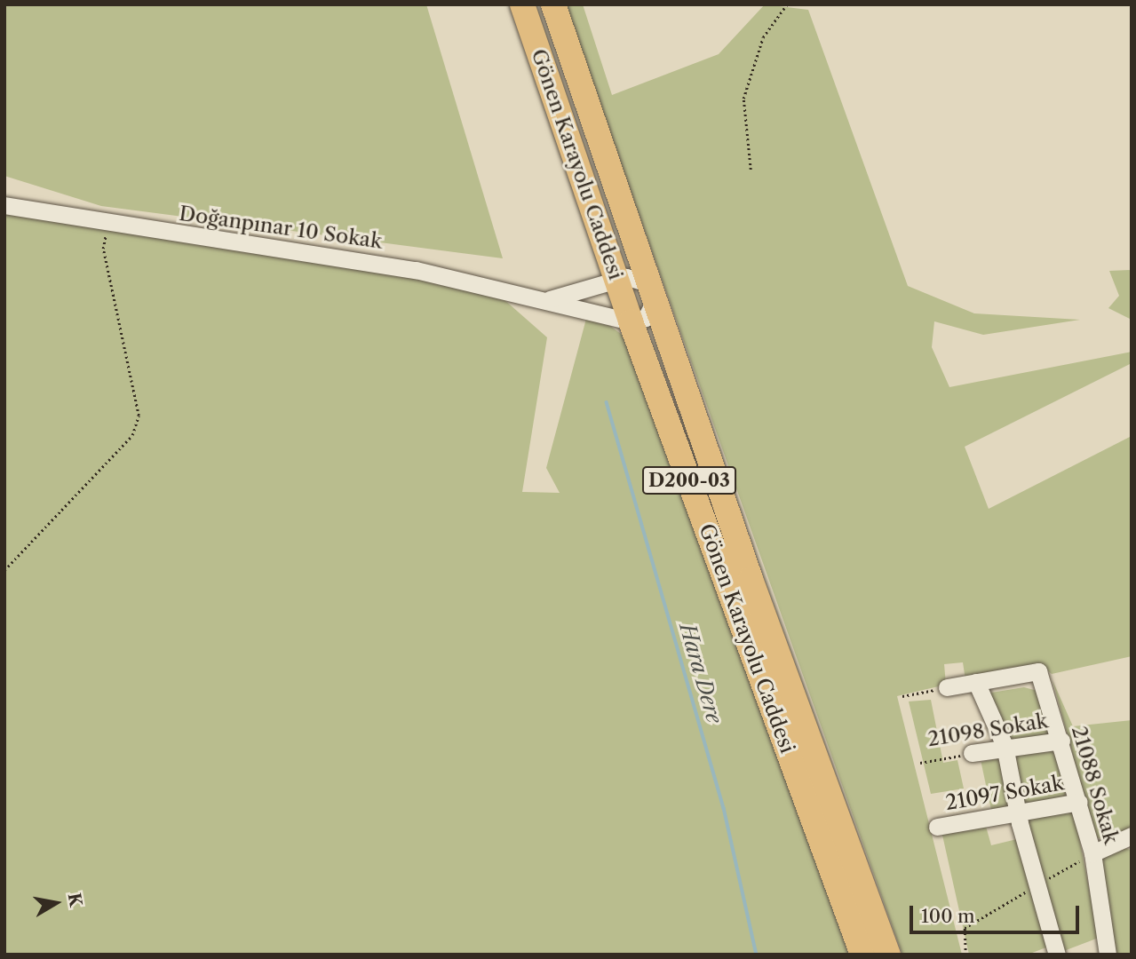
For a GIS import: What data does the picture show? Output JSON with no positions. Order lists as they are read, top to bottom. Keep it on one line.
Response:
{"streets":{"highway":["Gönen Karayolu Caddesi","D200-03"],"street":["Doğanpınar 10 Sokak","21098 Sokak","21088 Sokak","21097 Sokak"]},"crossings":[["Gönen Karayolu Caddesi","Doğanpınar 10 Sokak"],["21098 Sokak","21088 Sokak"],["21088 Sokak","21097 Sokak"]],"water":["Hara Dere"],"scale_bar":"100 m","north":"right"}
